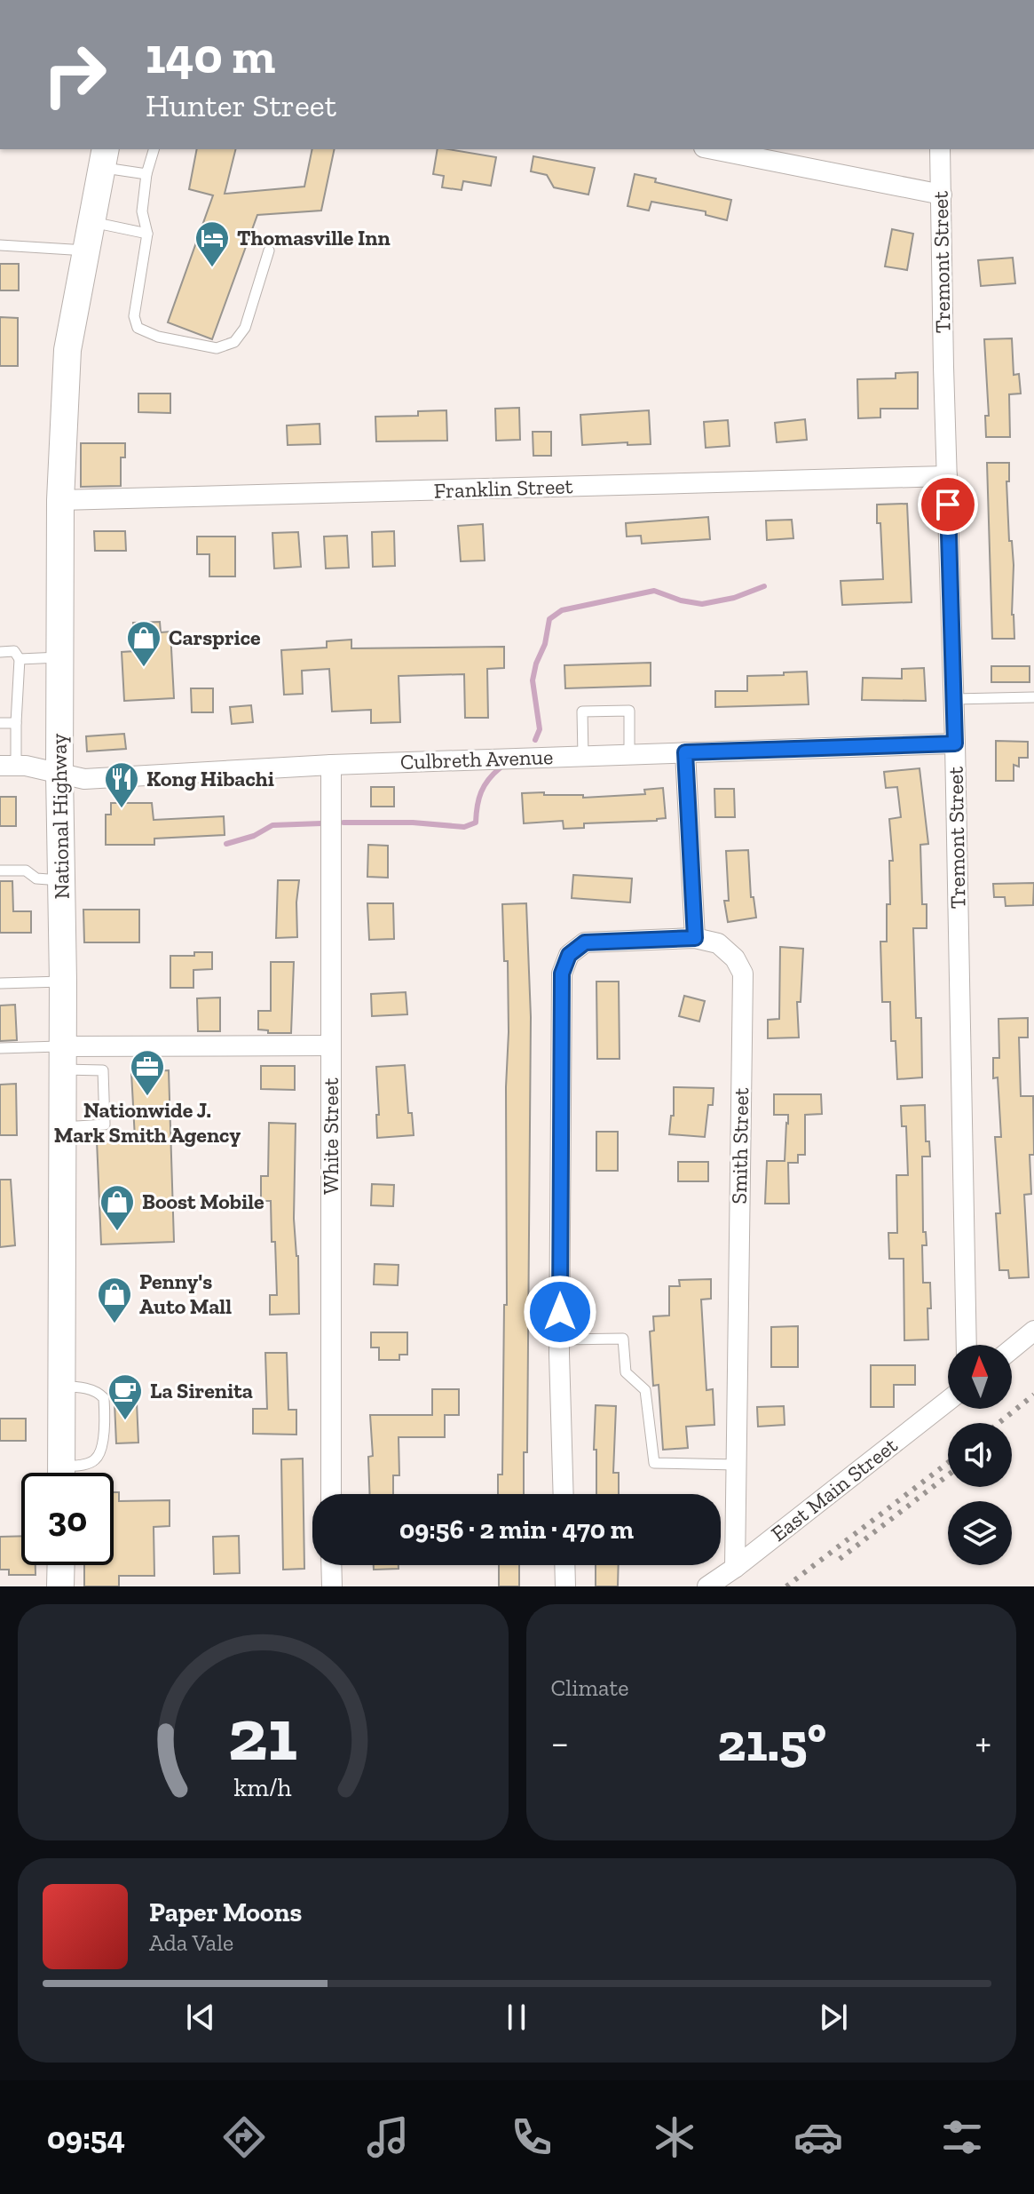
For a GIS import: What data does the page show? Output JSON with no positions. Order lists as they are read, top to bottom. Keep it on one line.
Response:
{"streets":{"main road":["National Highway"],"street":["Tremont Street","Franklin Street","Culbreth Avenue","White Street","Smith Street","East Main Street"]},"crossings":[["Tremont Street","Franklin Street"],["Tremont Street","Culbreth Avenue"],["Franklin Street","National Highway"],["Culbreth Avenue","National Highway"],["Culbreth Avenue","White Street"],["Smith Street","East Main Street"]],"places":{"hotel":["Thomasville Inn"],"shop":["Carsprice","Boost Mobile","Penny's Auto Mall"],"restaurant":["Kong Hibachi"],"office":["Nationwide J. Mark Smith Agency"],"cafe":["La Sirenita"]},"north":"top","page":{"turn":["140 m","Hunter Street"],"limit":"30","trip":"09:56 · 2 min · 470 m","tile":"Climate","heat":["−","21.5°","+"],"song":["Paper Moons","Ada Vale"],"tabs":"09:54","gauge":["21","km/h"]}}
